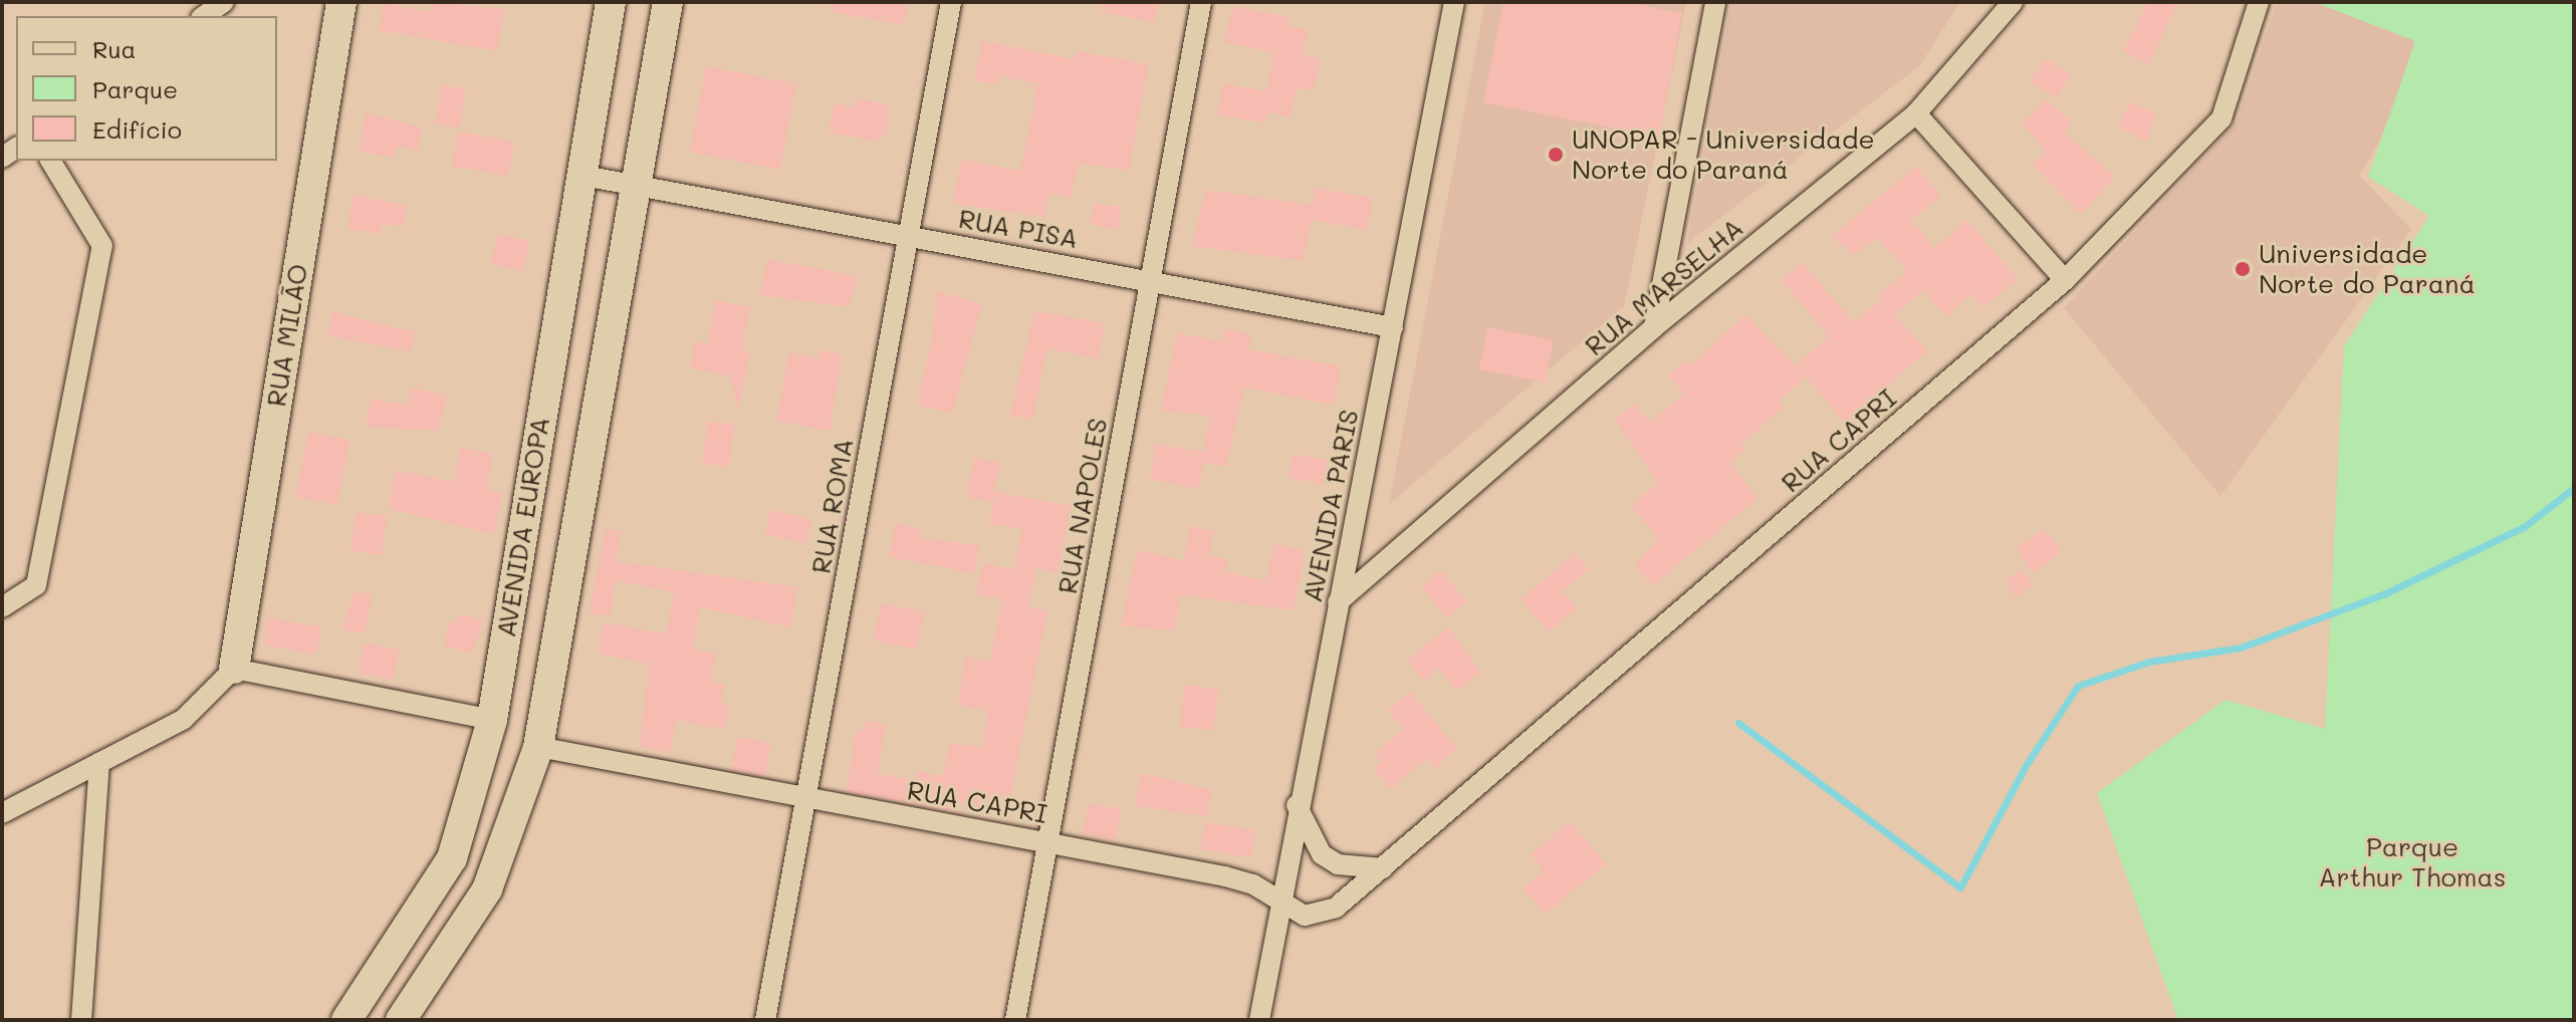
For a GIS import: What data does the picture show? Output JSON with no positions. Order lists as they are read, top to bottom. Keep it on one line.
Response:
{"streets":{"main road":["RUA MILÃO","AVENIDA EUROPA"],"street":["RUA PISA","RUA MARSELHA","RUA CAPRI","RUA ROMA","RUA NAPOLES","AVENIDA PARIS"]},"crossings":[["RUA PISA","RUA ROMA"],["RUA PISA","RUA NAPOLES"],["RUA PISA","AVENIDA PARIS"],["RUA PISA","AVENIDA EUROPA"],["RUA MARSELHA","AVENIDA PARIS"],["RUA CAPRI","RUA ROMA"],["RUA CAPRI","RUA NAPOLES"],["RUA CAPRI","AVENIDA PARIS"],["RUA CAPRI","AVENIDA EUROPA"]],"parks":["Parque Arthur Thomas"],"places":["UNOPAR - Universidade Norte do Paraná","Universidade Norte do Paraná"],"legend":["Rua","Parque","Edifício"]}
